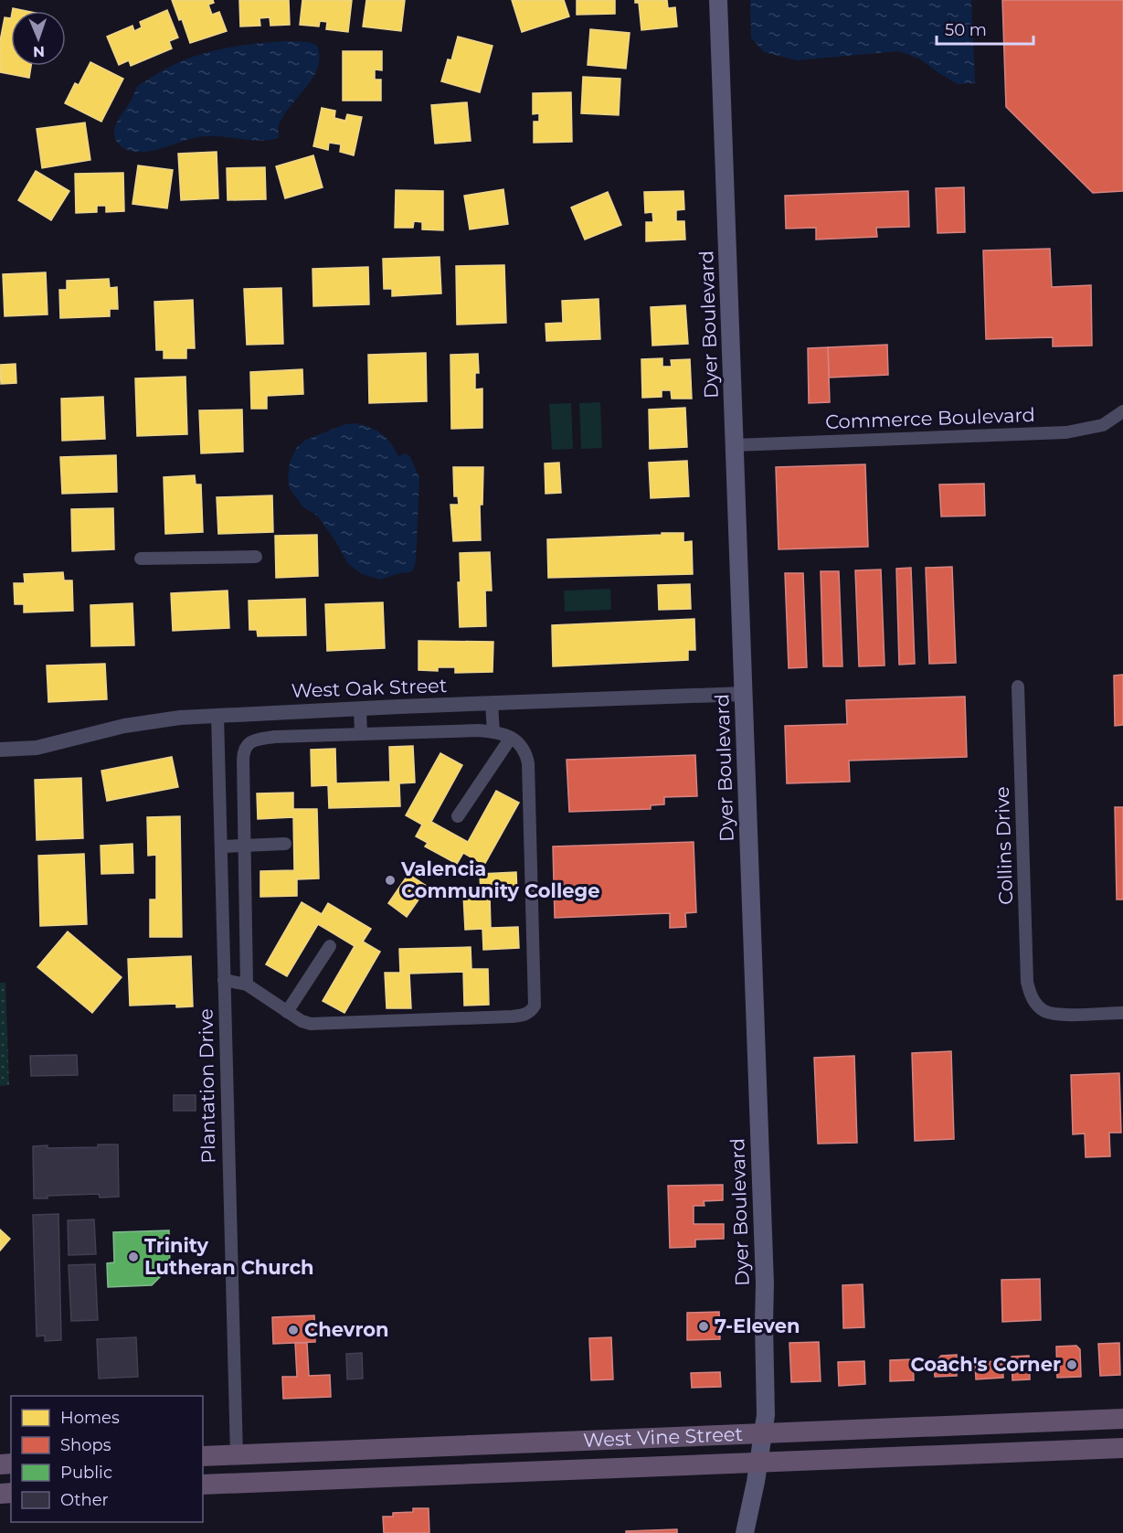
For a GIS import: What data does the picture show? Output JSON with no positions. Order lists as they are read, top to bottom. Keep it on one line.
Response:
{"streets":{"highway":["West Vine Street"],"main road":["Dyer Boulevard"],"street":["Commerce Boulevard","West Oak Street","Collins Drive","Plantation Drive"]},"crossings":[["Dyer Boulevard","Commerce Boulevard"],["Dyer Boulevard","West Oak Street"],["Dyer Boulevard","West Vine Street"],["West Oak Street","Plantation Drive"],["Plantation Drive","West Vine Street"]],"places":["Valencia Community College","Trinity Lutheran Church","7-Eleven","Chevron","Coach's Corner"],"legend":["Homes","Shops","Public","Other"],"scale_bar":"50 m","north":"bottom"}
